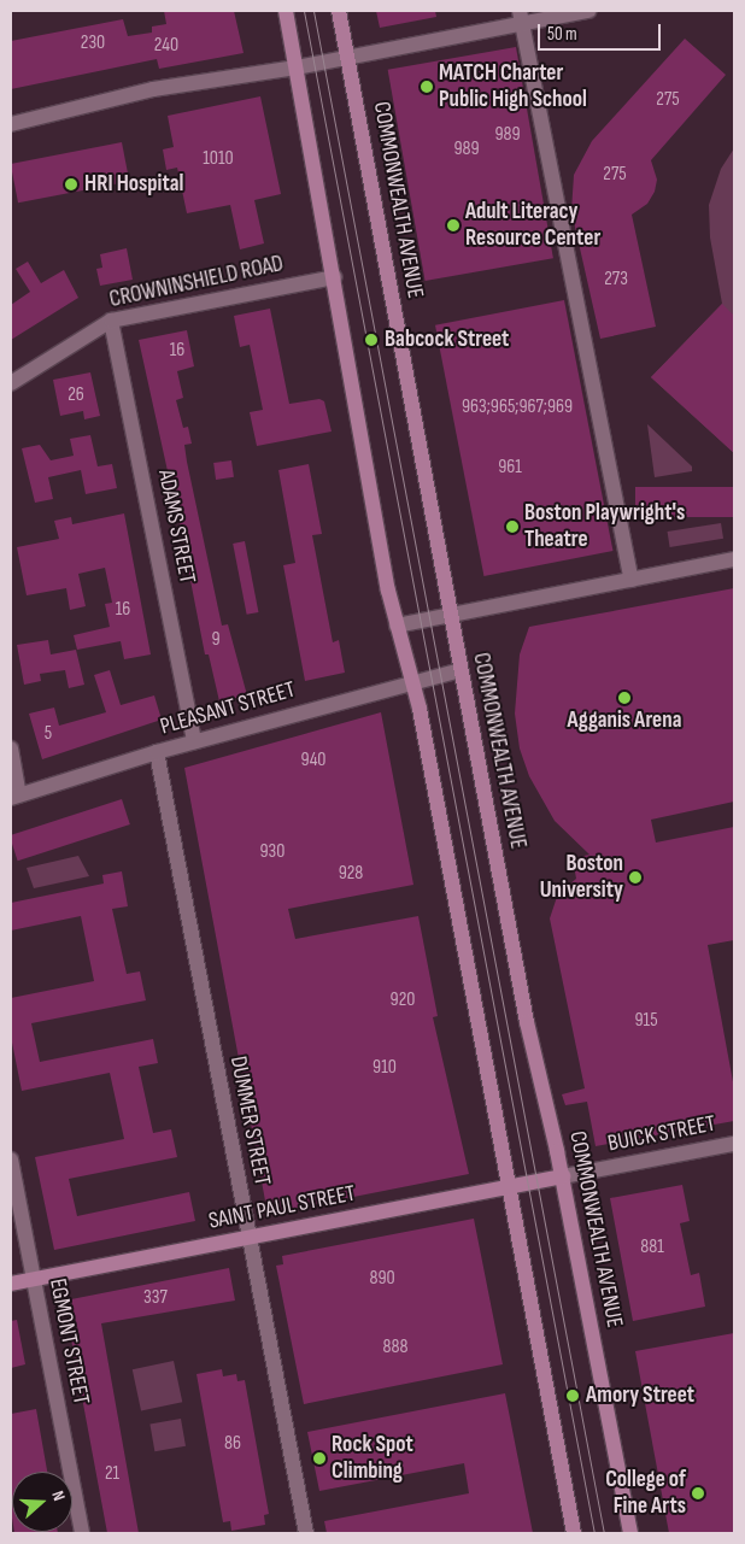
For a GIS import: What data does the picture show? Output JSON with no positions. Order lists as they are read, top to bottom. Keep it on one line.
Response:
{"streets":{"main road":["COMMONWEALTH AVENUE","SAINT PAUL STREET"],"street":["CROWNINSHIELD ROAD","ADAMS STREET","PLEASANT STREET","DUMMER STREET","BUICK STREET","EGMONT STREET"]},"crossings":[["COMMONWEALTH AVENUE","PLEASANT STREET"],["COMMONWEALTH AVENUE","BUICK STREET"],["COMMONWEALTH AVENUE","SAINT PAUL STREET"],["CROWNINSHIELD ROAD","ADAMS STREET"],["ADAMS STREET","PLEASANT STREET"],["PLEASANT STREET","DUMMER STREET"],["DUMMER STREET","SAINT PAUL STREET"],["BUICK STREET","SAINT PAUL STREET"],["SAINT PAUL STREET","EGMONT STREET"]],"places":["MATCH Charter Public High School","HRI Hospital","Adult Literacy Resource Center","Babcock Street","Boston Playwright's Theatre","Agganis Arena","Boston University","Amory Street","Rock Spot Climbing","College of Fine Arts"],"house_numbers":["230","240","275","989","989","1010","275","273","16","26","963;965;967;969","961","16","9","5","940","930","928","920","915","910","881","890","337","888","86","21"],"scale_bar":"50 m","north":"right"}
